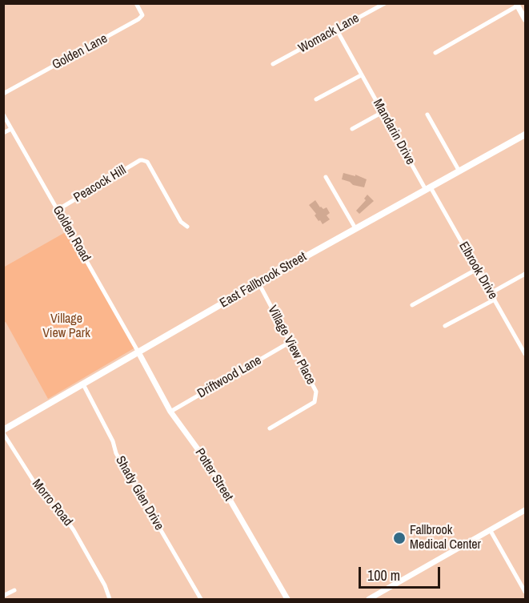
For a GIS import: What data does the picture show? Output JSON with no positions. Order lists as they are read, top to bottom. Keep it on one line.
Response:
{"streets":{"main road":["East Fallbrook Street"],"street":["Womack Lane","Golden Lane","Mandarin Drive","Peacock Hill","Golden Road","Elbrook Drive","Village View Place","Driftwood Lane","Potter Street","Shady Glen Drive","Morro Road"]},"crossings":[["Womack Lane","Mandarin Drive"],["Mandarin Drive","Elbrook Drive"],["Mandarin Drive","East Fallbrook Street"],["Peacock Hill","Golden Road"],["Golden Road","East Fallbrook Street"],["Golden Road","Potter Street"],["Elbrook Drive","East Fallbrook Street"],["East Fallbrook Street","Village View Place"],["East Fallbrook Street","Potter Street"],["East Fallbrook Street","Shady Glen Drive"],["East Fallbrook Street","Morro Road"],["Village View Place","Driftwood Lane"],["Driftwood Lane","Potter Street"]],"parks":["Village View Park"],"places":["Fallbrook Medical Center"],"scale_bar":"100 m"}
